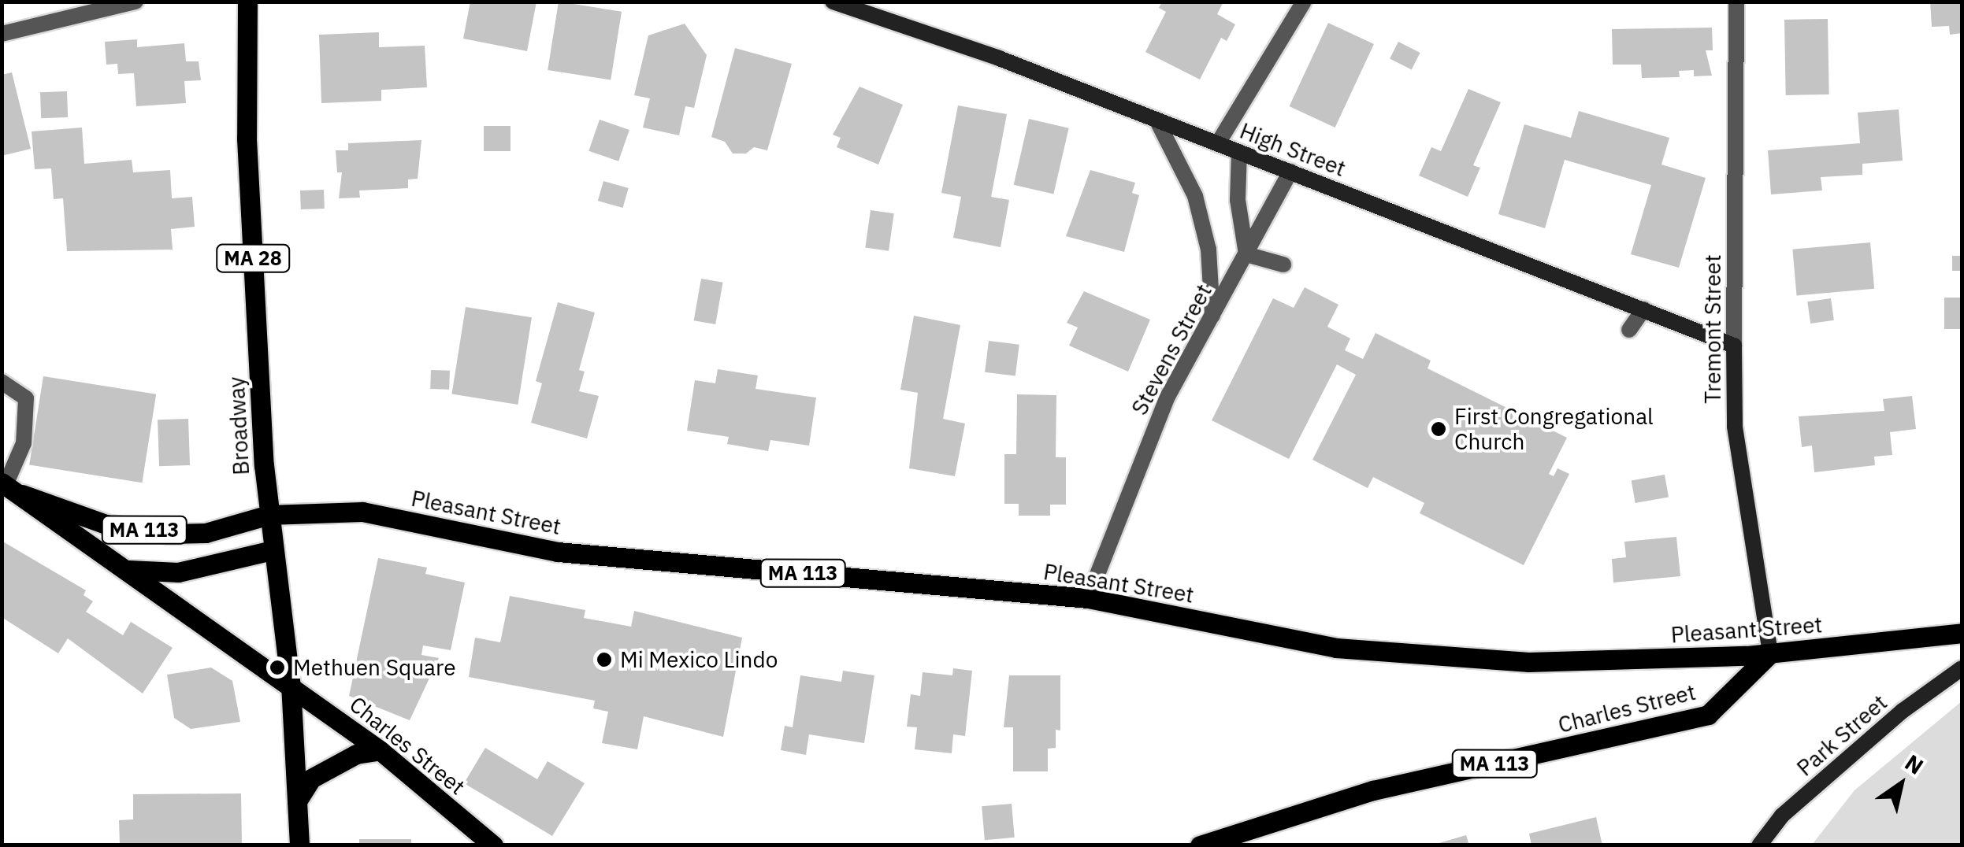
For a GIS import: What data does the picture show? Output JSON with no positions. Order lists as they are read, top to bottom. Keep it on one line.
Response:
{"streets":{"main road":["MA 28","Broadway","Pleasant Street","MA 113","Charles Street"],"street":["High Street","Tremont Street","Stevens Street","Park Street"]},"crossings":[["High Street","Tremont Street"],["High Street","Stevens Street"],["Tremont Street","Pleasant Street"],["Tremont Street","Charles Street"],["Stevens Street","Pleasant Street"],["Broadway","Pleasant Street"],["Broadway","MA 113"],["Broadway","Charles Street"],["Pleasant Street","MA 113"],["Pleasant Street","Charles Street"],["MA 113","Charles Street"]],"places":["First Congregational Church","Mi Mexico Lindo","Methuen Square"],"north":"top right"}
